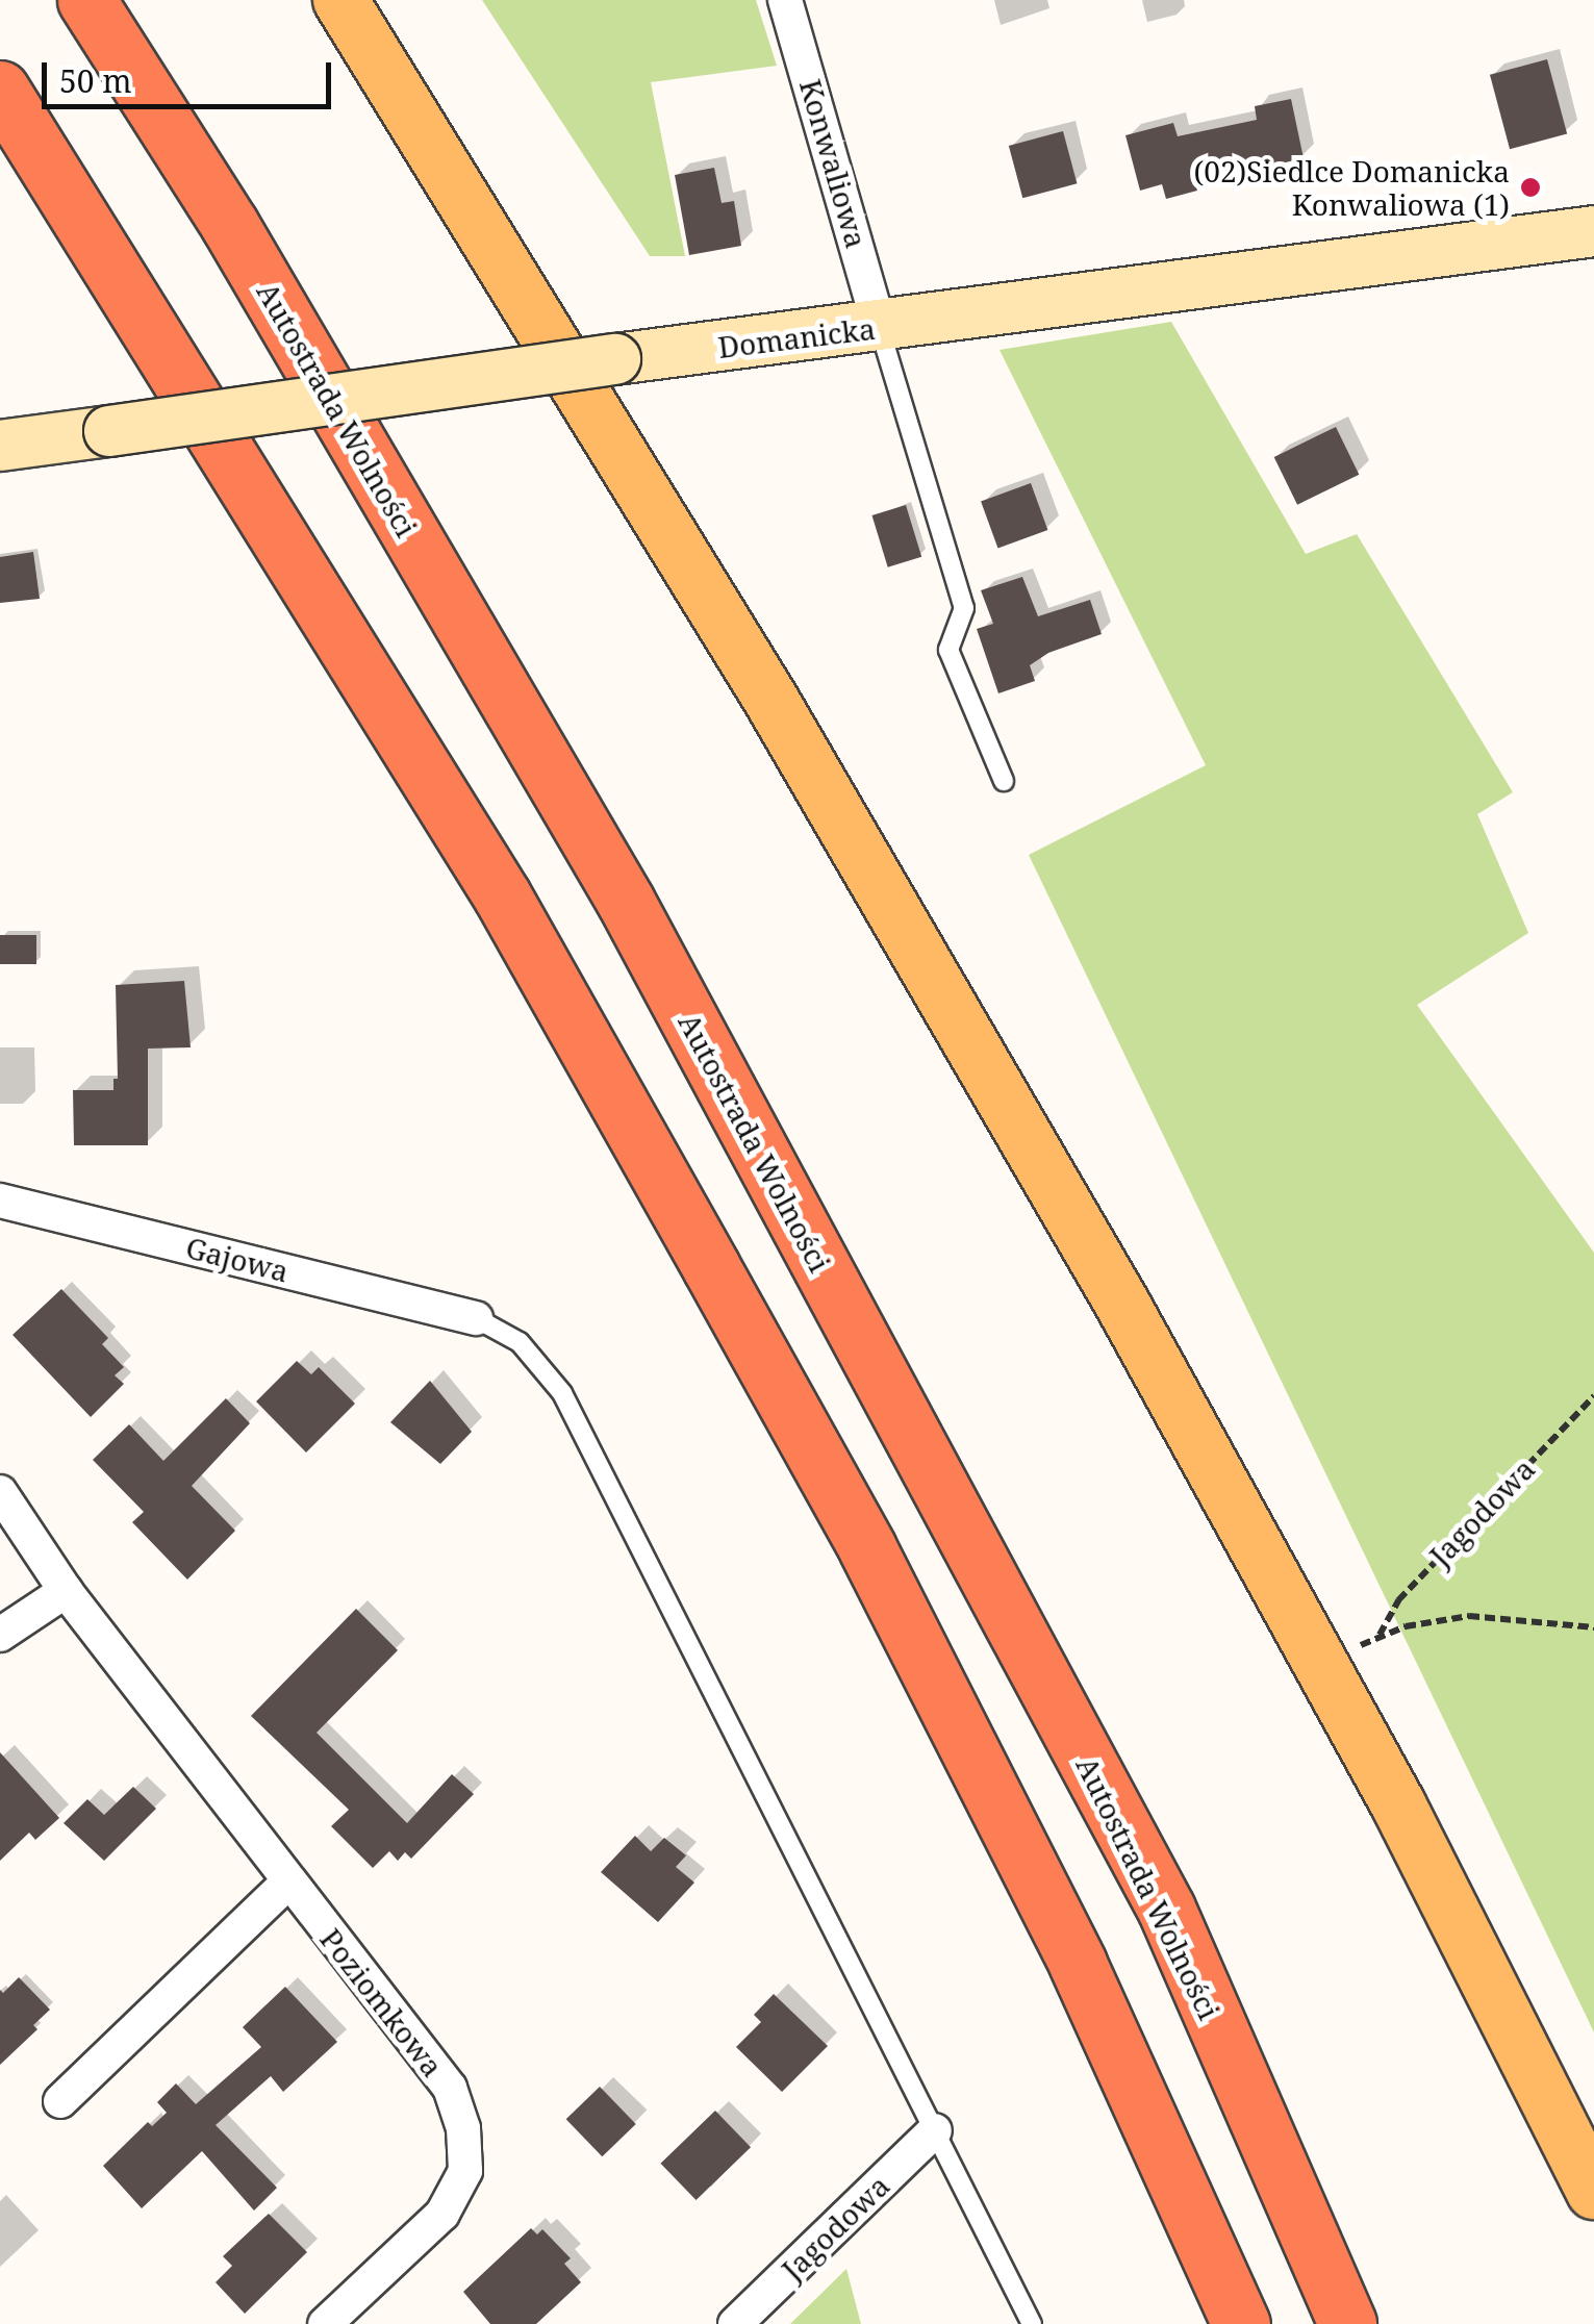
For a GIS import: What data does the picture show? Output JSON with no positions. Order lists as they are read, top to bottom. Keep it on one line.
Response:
{"streets":{"highway":["Autostrada Wolności"],"street":["Konwaliowa","Domanicka","Gajowa","Jagodowa","Poziomkowa"]},"crossings":[["Konwaliowa","Domanicka"]],"places":["(02)Siedlce Domanicka Konwaliowa (1)"],"scale_bar":"50 m"}
